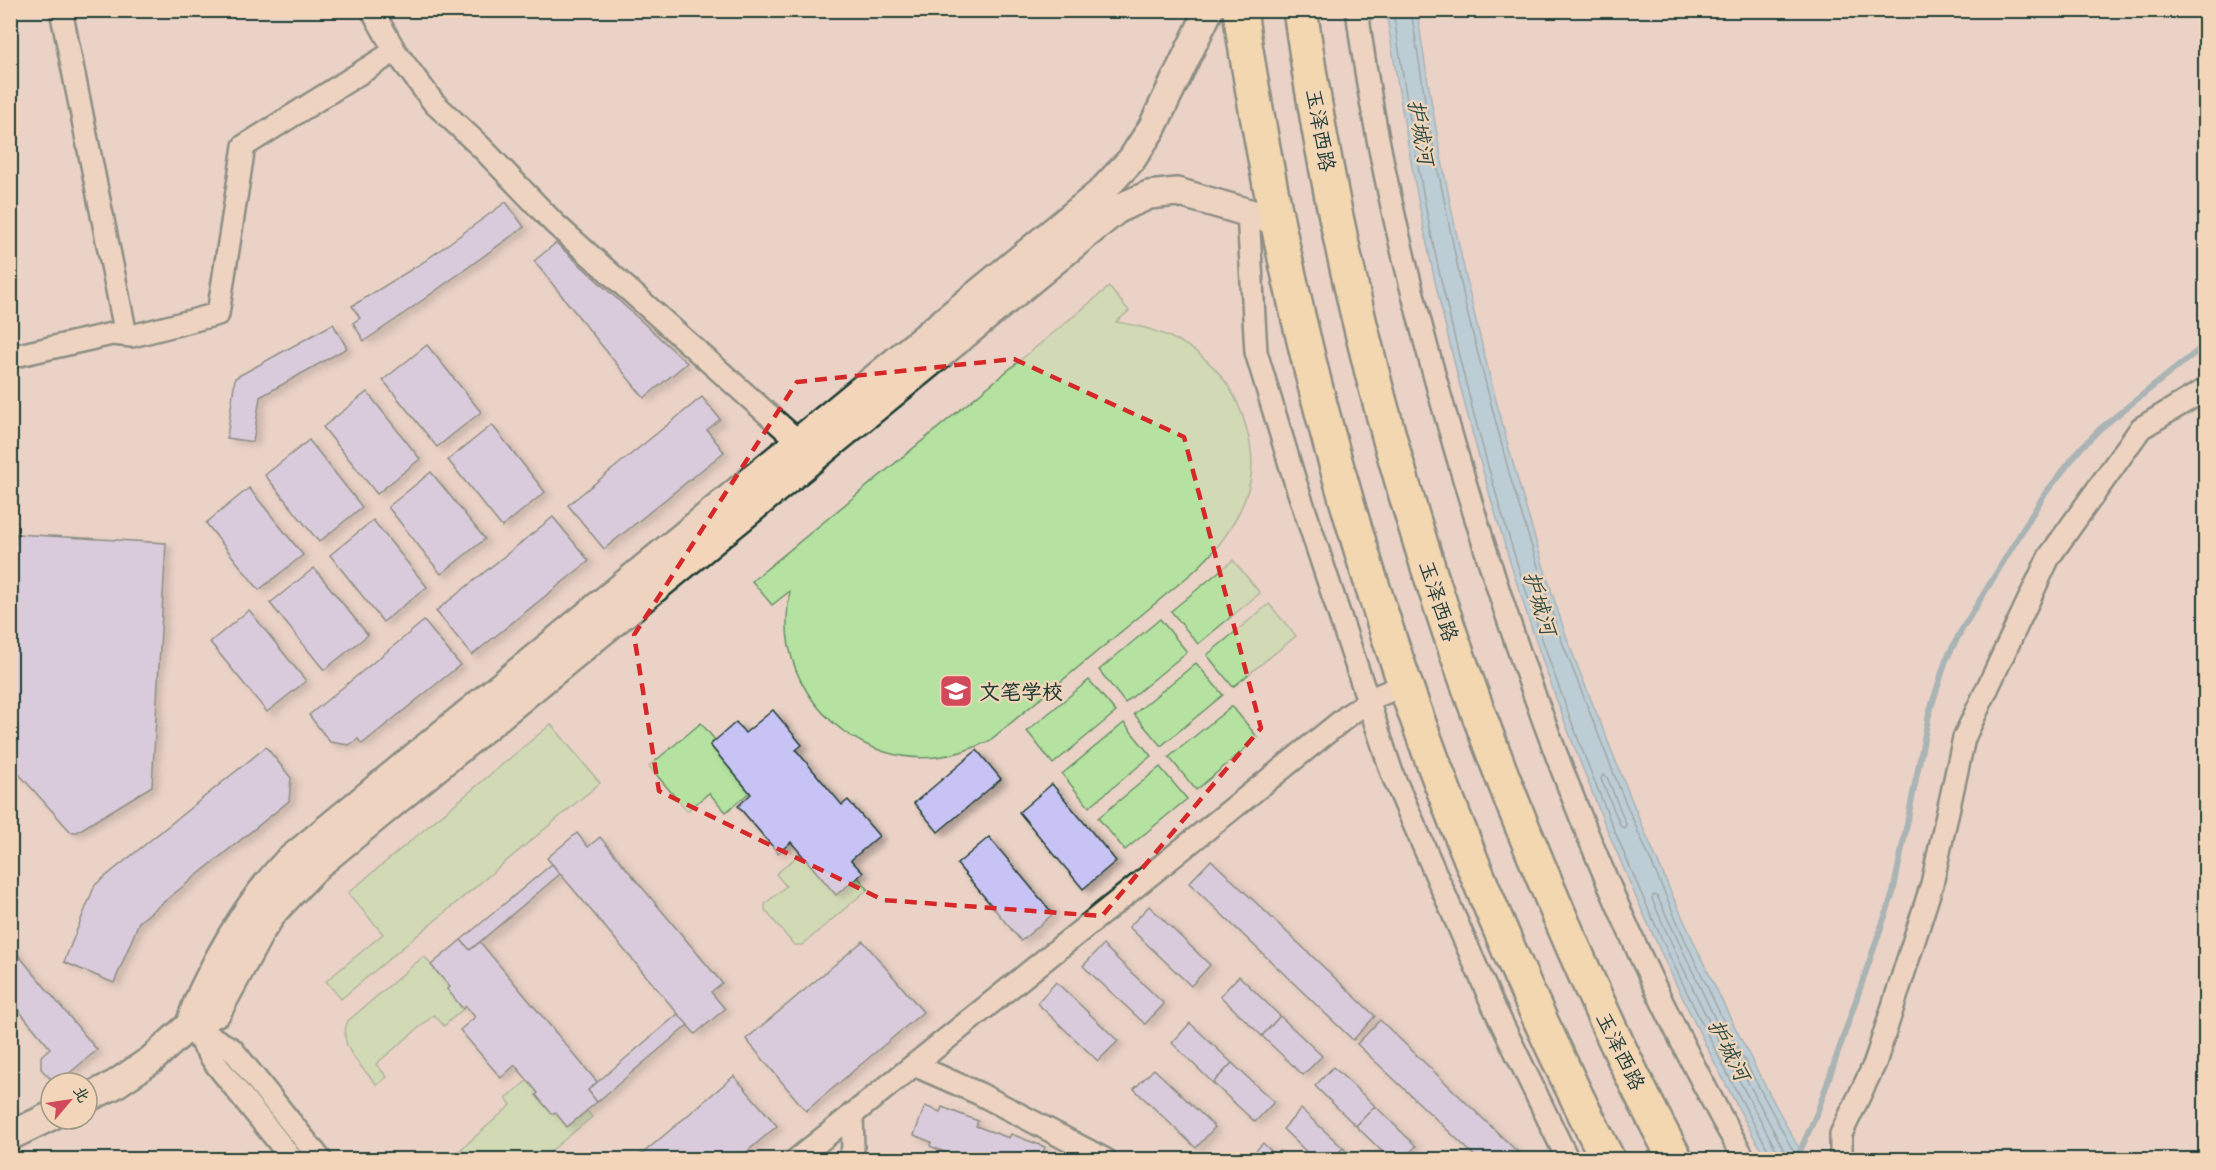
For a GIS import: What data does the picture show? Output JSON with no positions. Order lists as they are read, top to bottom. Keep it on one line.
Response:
{"streets":{"main road":["玉泽西路"]},"water":["护城河"],"places":{"school or university":["文笔学校"]},"north":"top right"}
